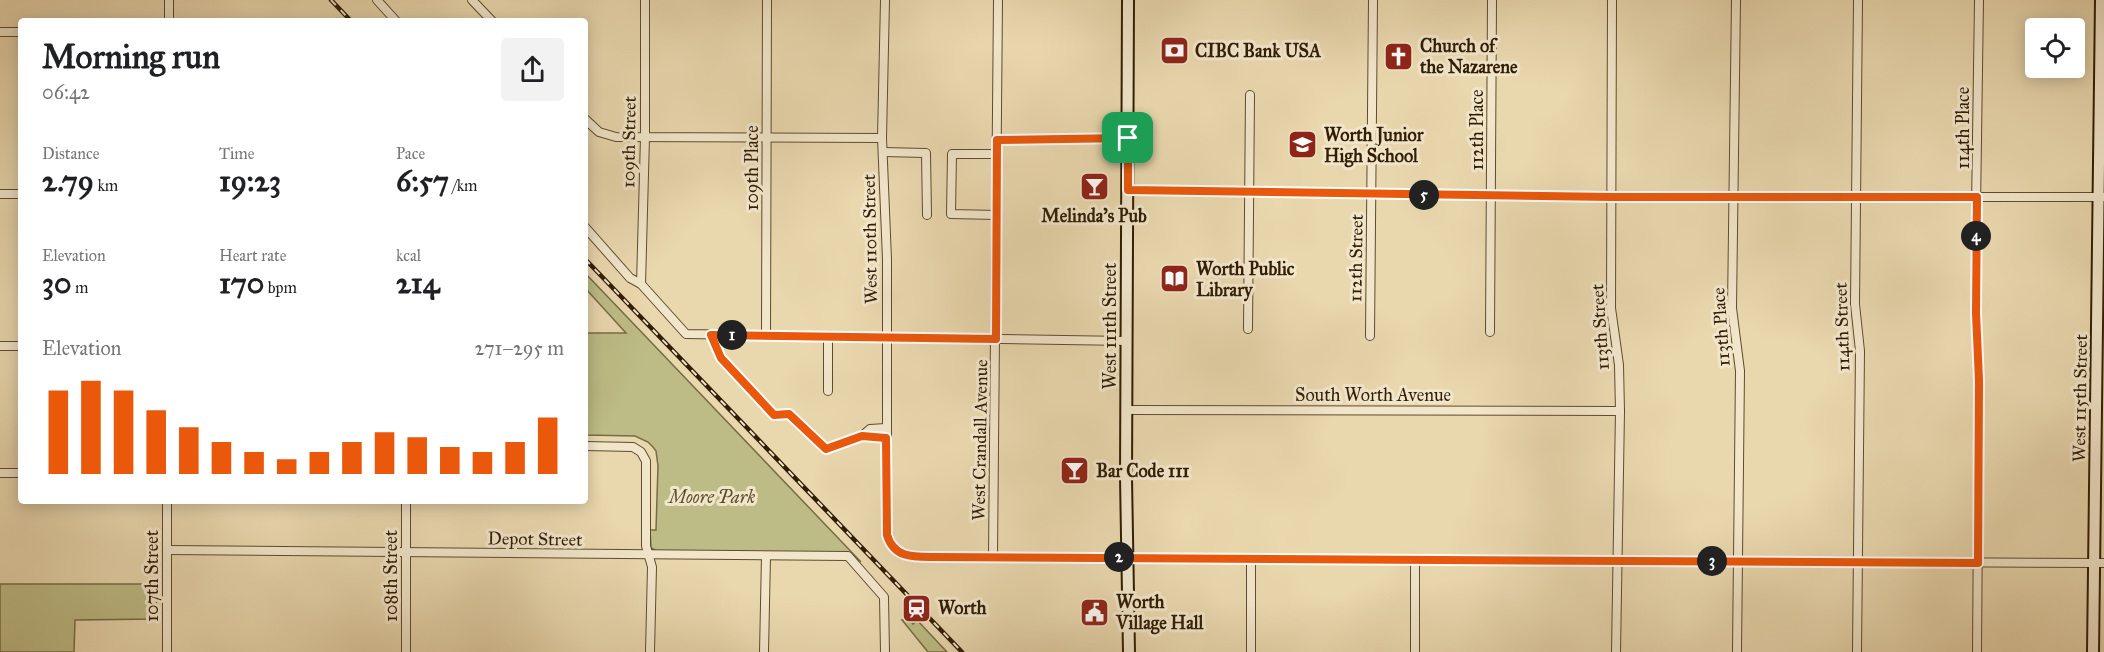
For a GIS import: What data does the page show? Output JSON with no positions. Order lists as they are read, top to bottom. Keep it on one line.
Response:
{"streets":{"main road":["West 111th Street","West 115th Street"],"street":["114th Place","112th Place","109th Street","109th Place","West 110th Street","112th Street","113th Street","113th Place","114th Street","South Worth Avenue","West Crandall Avenue","Depot Street","107th Street","108th Street"]},"crossings":[["West 110th Street","West Crandall Avenue"],["West 111th Street","South Worth Avenue"],["113th Street","South Worth Avenue"],["Depot Street","107th Street"],["Depot Street","108th Street"]],"parks":["Moore Park"],"places":{"bank":["CIBC Bank USA"],"church":["Church of the Nazarene"],"school or university":["Worth Junior High School"],"bar":["Melinda's Pub","Bar Code 111"],"library":["Worth Public Library"],"station":["Worth"],"public building":["Worth Village Hall"]},"page":{"heading":["Morning run","06:42"],"stats":[["Distance","2.79 km"],["Time","19:23"],["Pace","6:57 /km"],["Elevation","30 m"],["Heart rate","170 bpm"],["kcal","214"]],"pins":["5","4","1","2","3"],"chart":["Elevation","271–295 m"]}}
